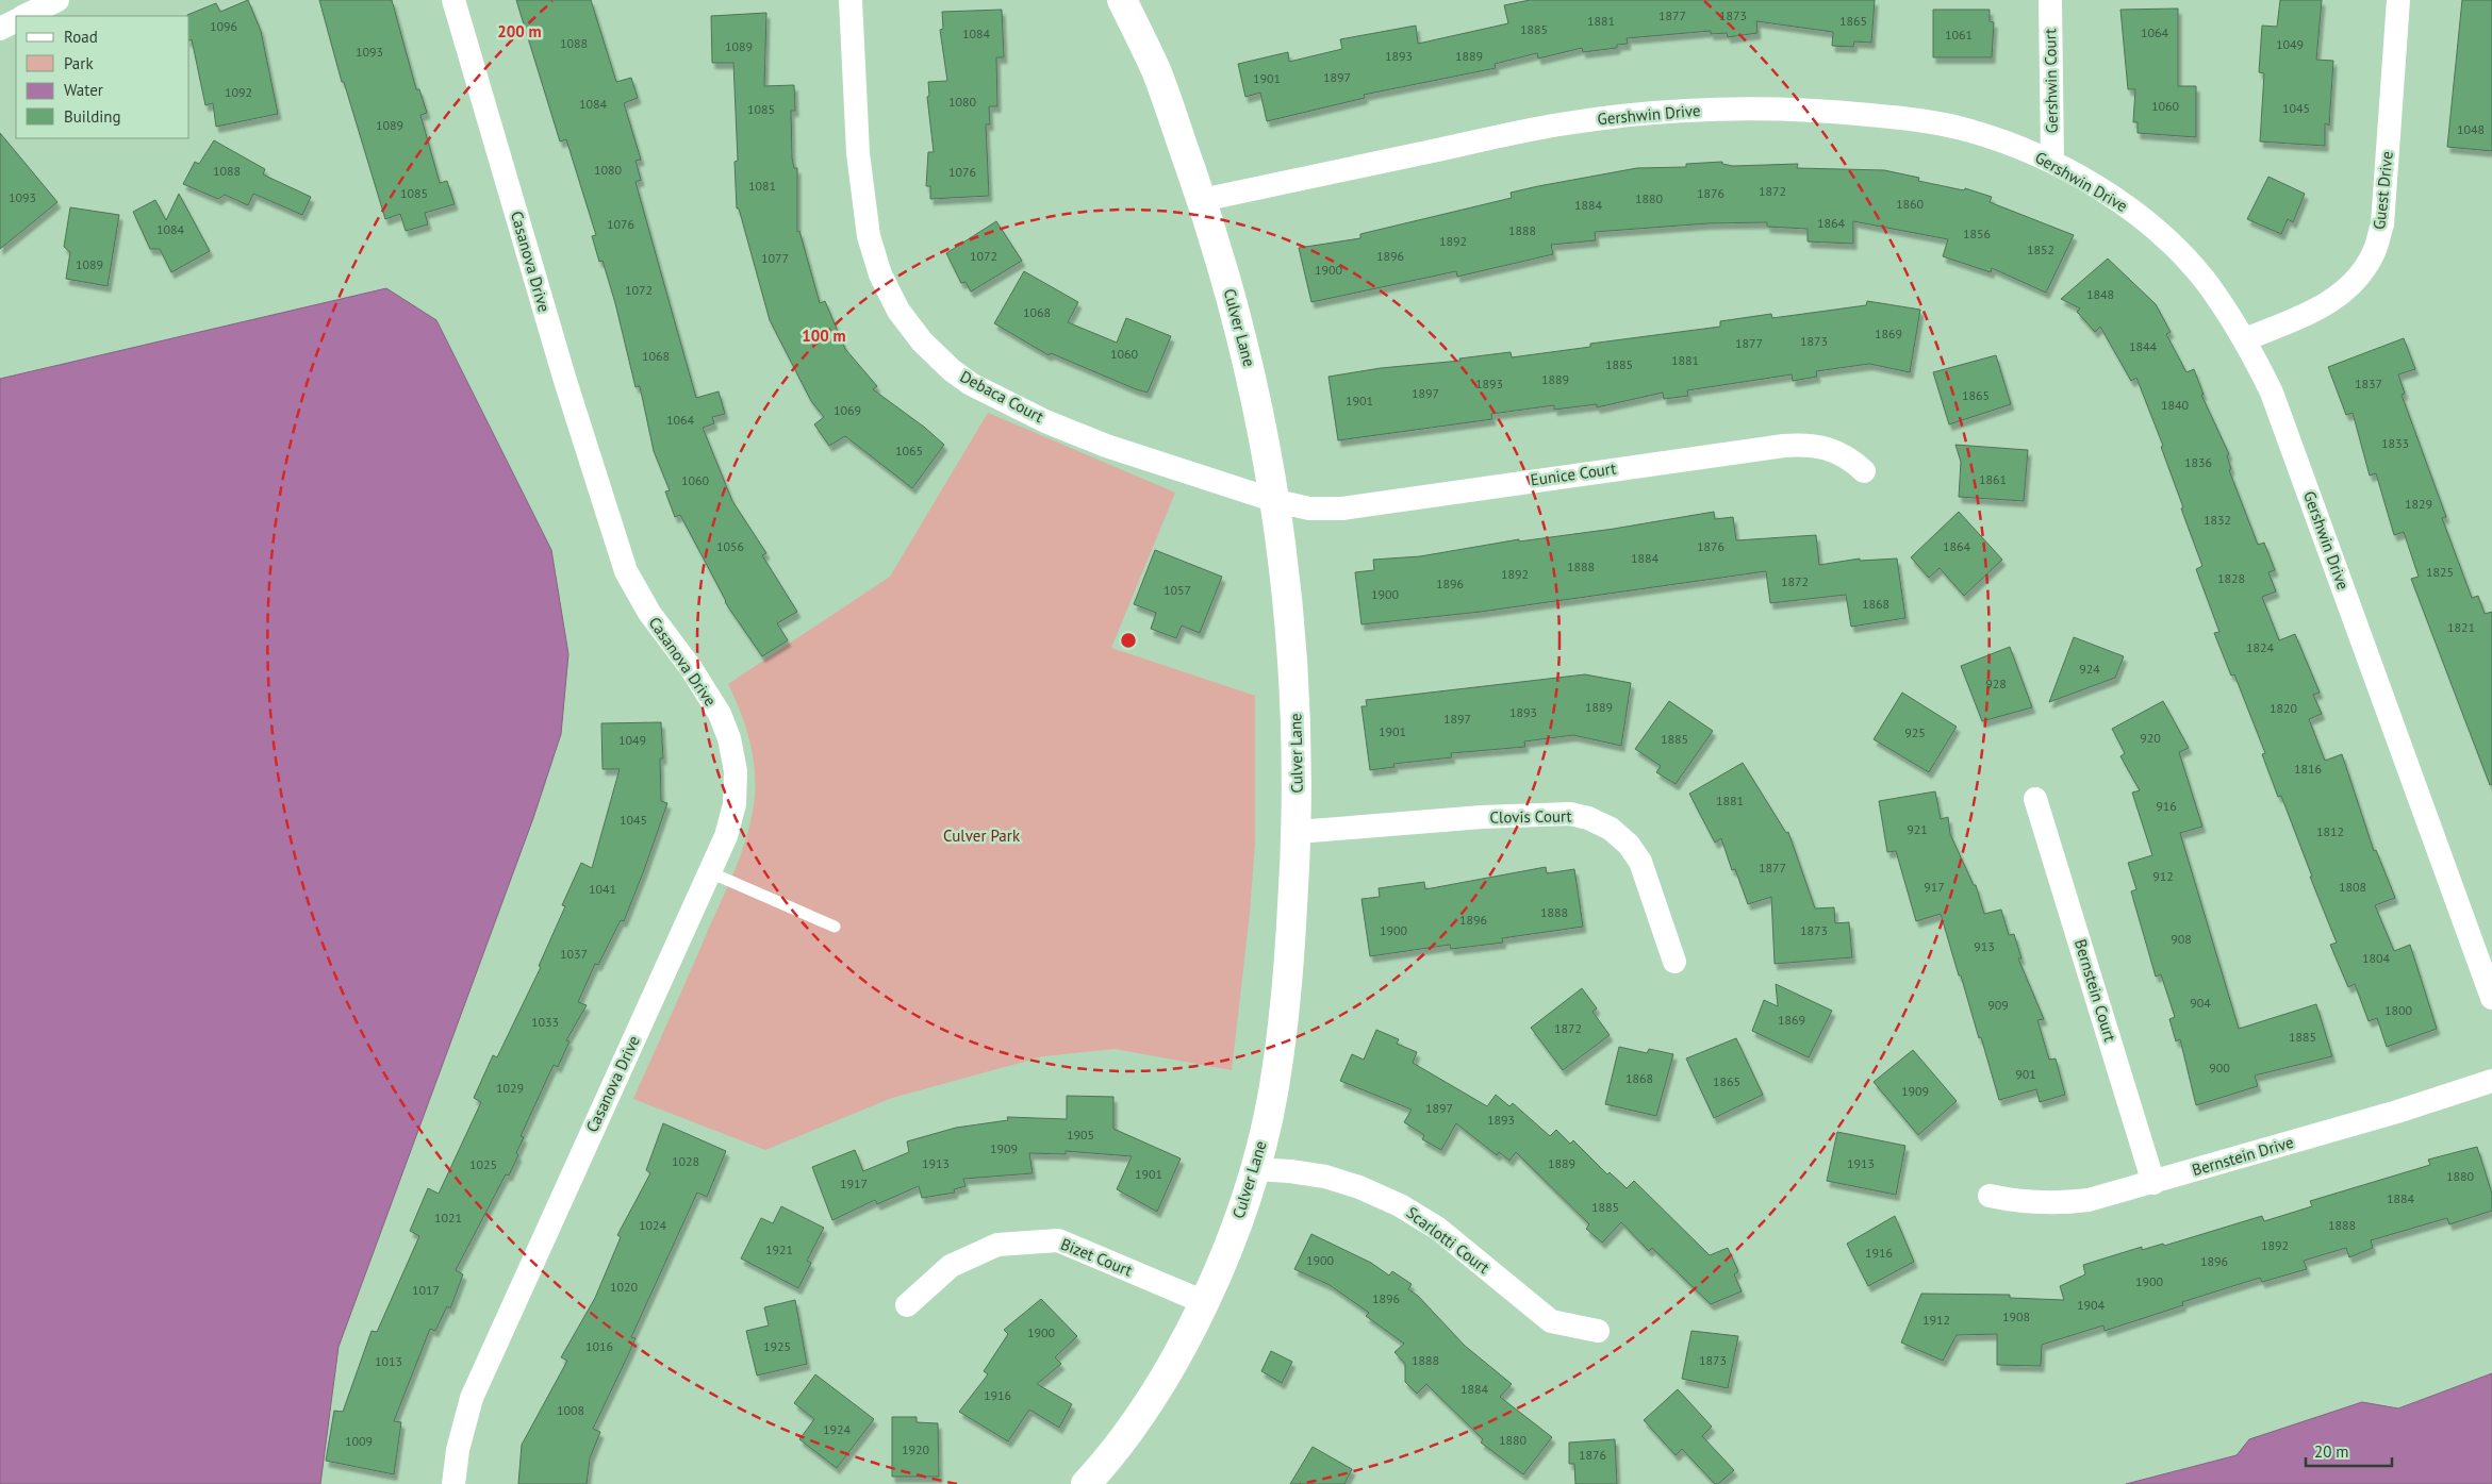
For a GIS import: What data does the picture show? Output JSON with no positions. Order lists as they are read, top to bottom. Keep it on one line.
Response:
{"streets":{"street":["Gershwin Court","Gershwin Drive","Guest Drive","Casanova Drive","Culver Lane","Debaca Court","Eunice Court","Clovis Court","Bernstein Court","Bernstein Drive","Scarlotti Court","Bizet Court"]},"crossings":[["Gershwin Court","Gershwin Drive"],["Gershwin Drive","Guest Drive"],["Gershwin Drive","Culver Lane"],["Culver Lane","Debaca Court"],["Culver Lane","Eunice Court"],["Culver Lane","Clovis Court"],["Culver Lane","Scarlotti Court"],["Culver Lane","Bizet Court"],["Debaca Court","Eunice Court"],["Bernstein Court","Bernstein Drive"]],"parks":["Culver Park"],"house_numbers":["1877","1873","1881","1865","1096","1885","1064","1084","1061","1088","1049","1089","1093","1893","1889","1897","1901","1092","1080","1084","1060","1045","1085","1089","1048","1080","1088","1076","1081","1872","1085","1876","1093","1880","1860","1884","1864","1076","1084","1888","1856","1892","1852","1072","1896","1077","1089","1900","1072","1848","1068","1869","1873","1877","1844","1060","1068","1881","1885","1889","1893","1837","1897","1865","1901","1840","1069","1064","1833","1065","1836","1861","1060","1829","1832","1056","1876","1864","1884","1888","1825","1892","1828","1872","1896","1057","1900","1868","1821","1824","924","928","1889","1820","1893","1897","1901","925","920","1885","1049","1816","1881","916","1045","921","1812","1877","912","917","1808","1041","1888","1896","1900","1873","908","913","1037","1804","904","909","1800","1869","1033","1872","1885","900","901","1868","1865","1029","1909","1897","1893","1905","1909","1028","1913","1889","1913","1025","1901","1880","1917","1884","1885","1021","1024","1888","1892","1921","1916","1900","1896","1900","1020","1017","1896","1904","1908","1912","1900","1016","1925","1888","1873","1013","1884","1916","1008","1924","1880","1009","1920","1876"],"legend":["Road","Park","Water","Building"],"scale_bar":"20 m","rings":["200 m","100 m"]}
